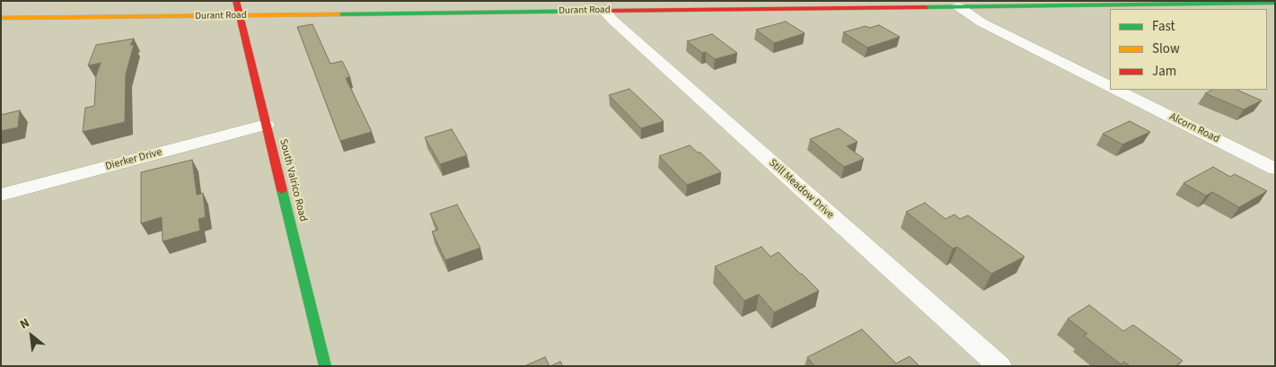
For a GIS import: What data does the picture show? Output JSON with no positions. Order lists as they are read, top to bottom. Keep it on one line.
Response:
{"streets":{"street":["Durant Road","Alcorn Road","Dierker Drive","South Valrico Road","Still Meadow Drive"]},"crossings":[["Durant Road","South Valrico Road"],["Durant Road","Still Meadow Drive"],["Dierker Drive","South Valrico Road"]],"legend":["Fast","Slow","Jam"],"north":"top left"}
